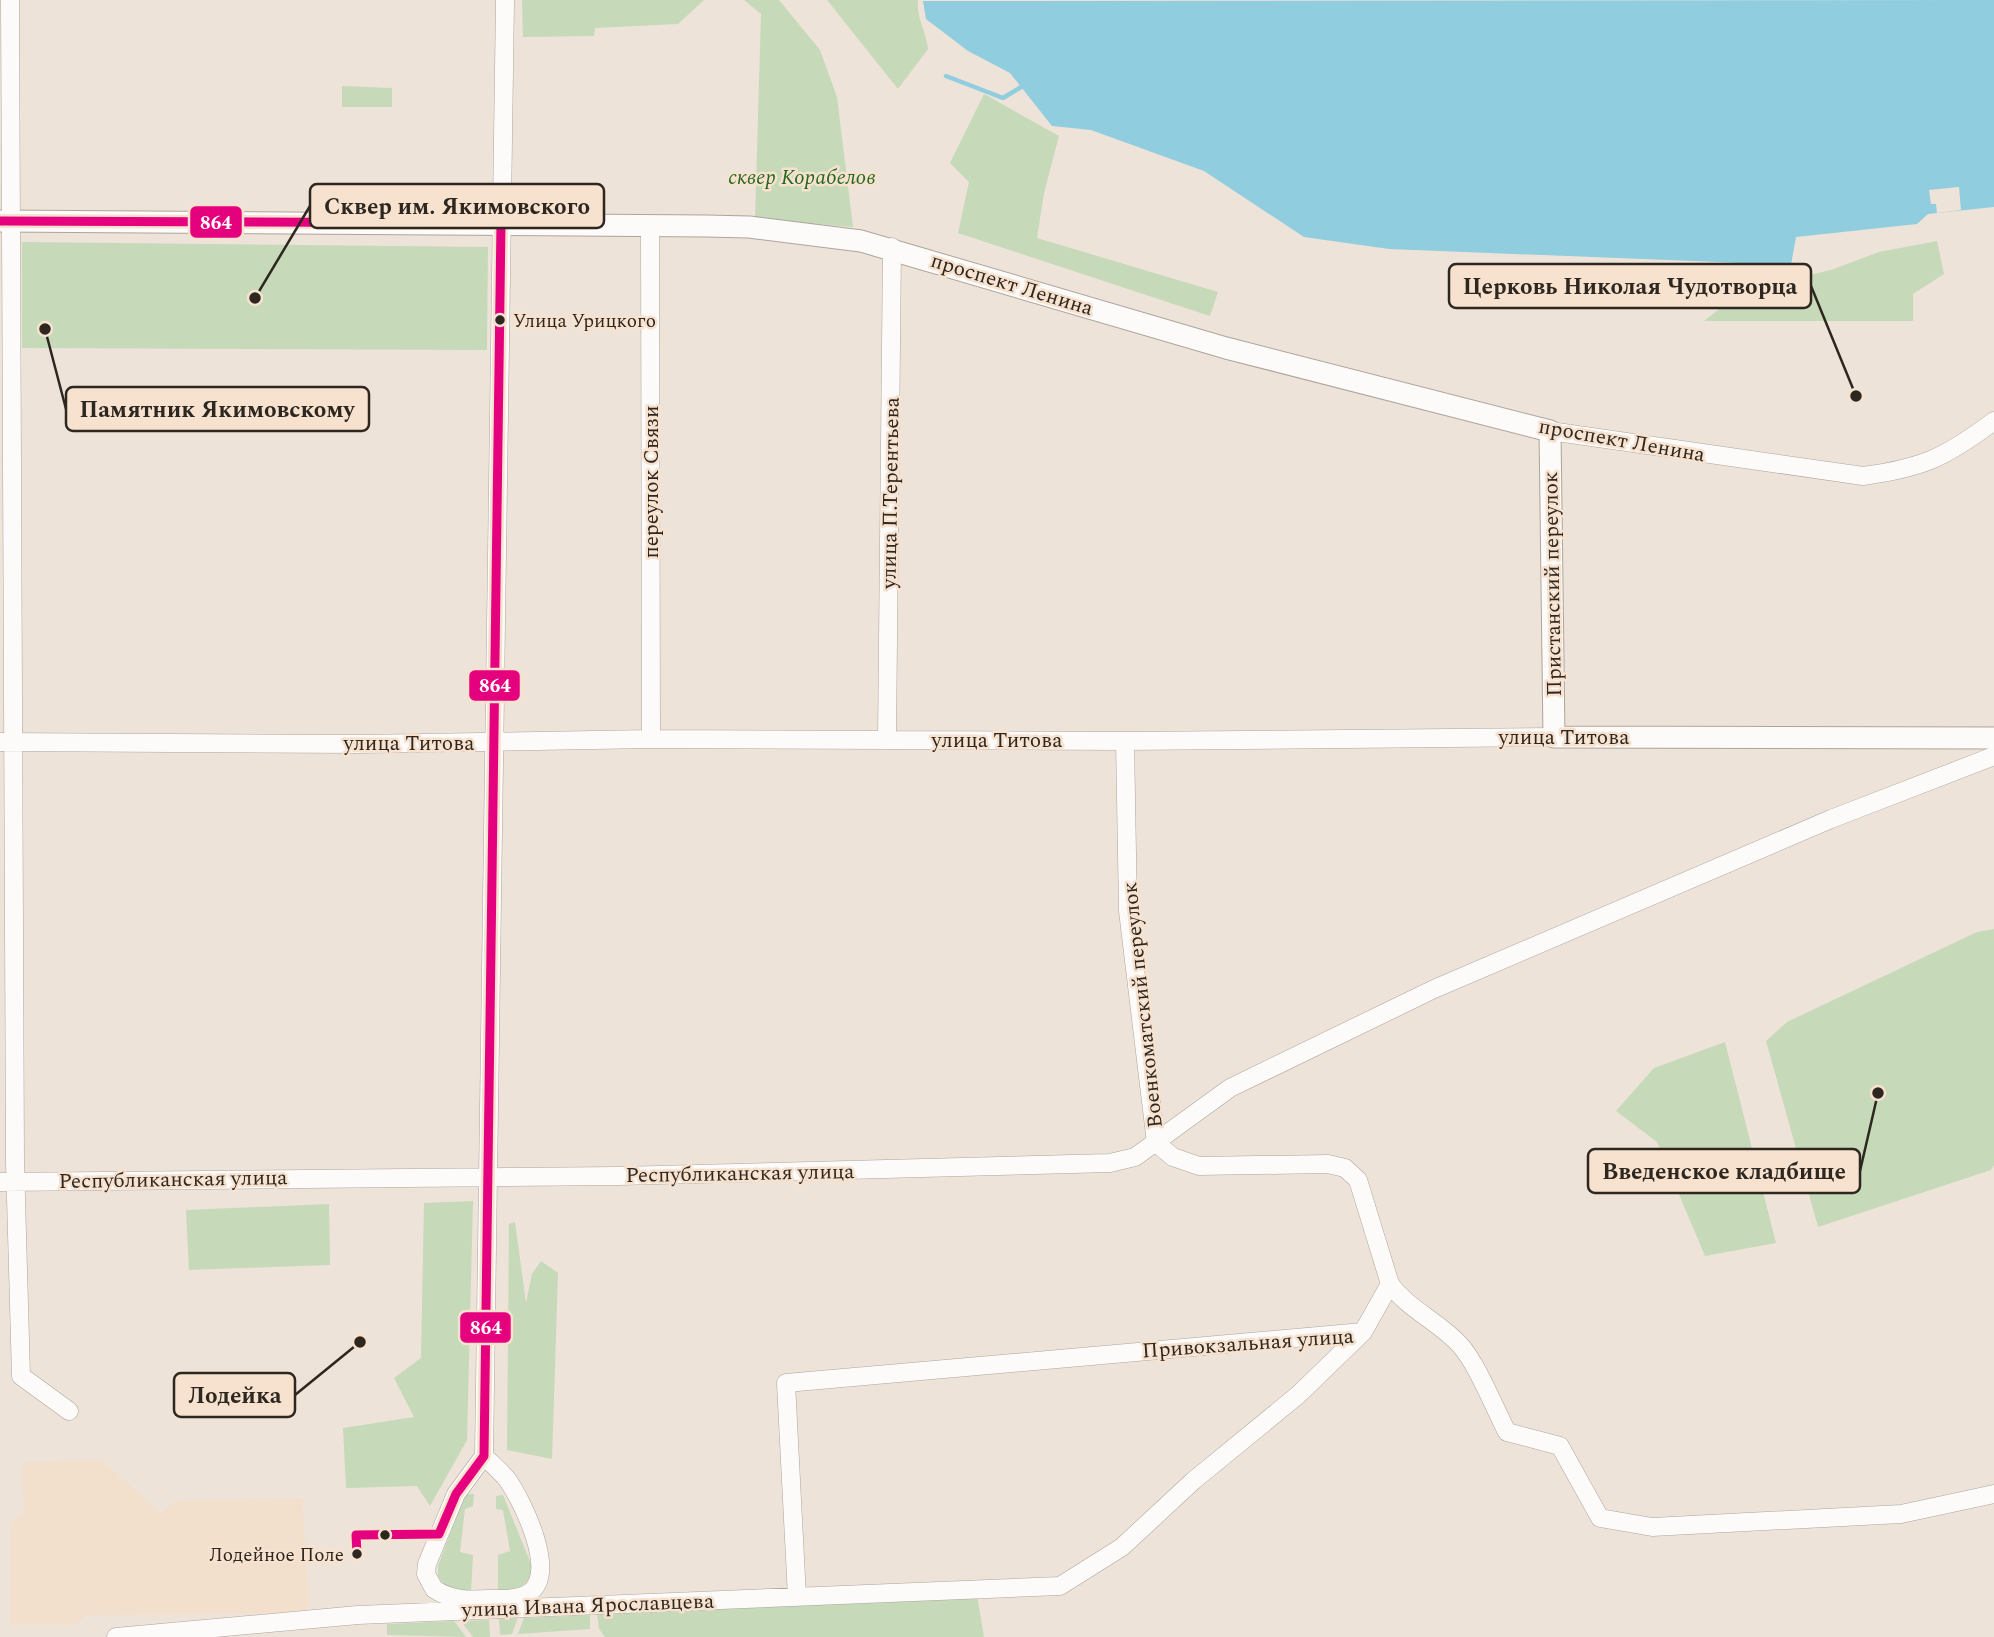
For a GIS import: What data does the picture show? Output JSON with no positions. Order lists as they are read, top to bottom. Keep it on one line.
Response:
{"streets":{"main road":["проспект Ленина","Пристанский переулок","улица Титова"],"street":["переулок Связи","улица П.Терентьева","Военкоматский переулок","Республиканская улица","Привокзальная улица","улица Ивана Ярославцева"]},"crossings":[["проспект Ленина","переулок Связи"],["проспект Ленина","улица П.Терентьева"],["проспект Ленина","Пристанский переулок"],["переулок Связи","улица Титова"],["улица П.Терентьева","улица Титова"],["Пристанский переулок","улица Титова"],["улица Титова","Военкоматский переулок"],["Военкоматский переулок","Республиканская улица"],["Привокзальная улица","улица Ивана Ярославцева"]],"parks":["сквер Корабелов"],"places":["Сквер им. Якимовского","Улица Урицкого","Памятник Якимовскому","Церковь Николая Чудотворца","Введенское кладбище","Лодейка","Лодейное Поле"],"lines":["transit line 864"]}
